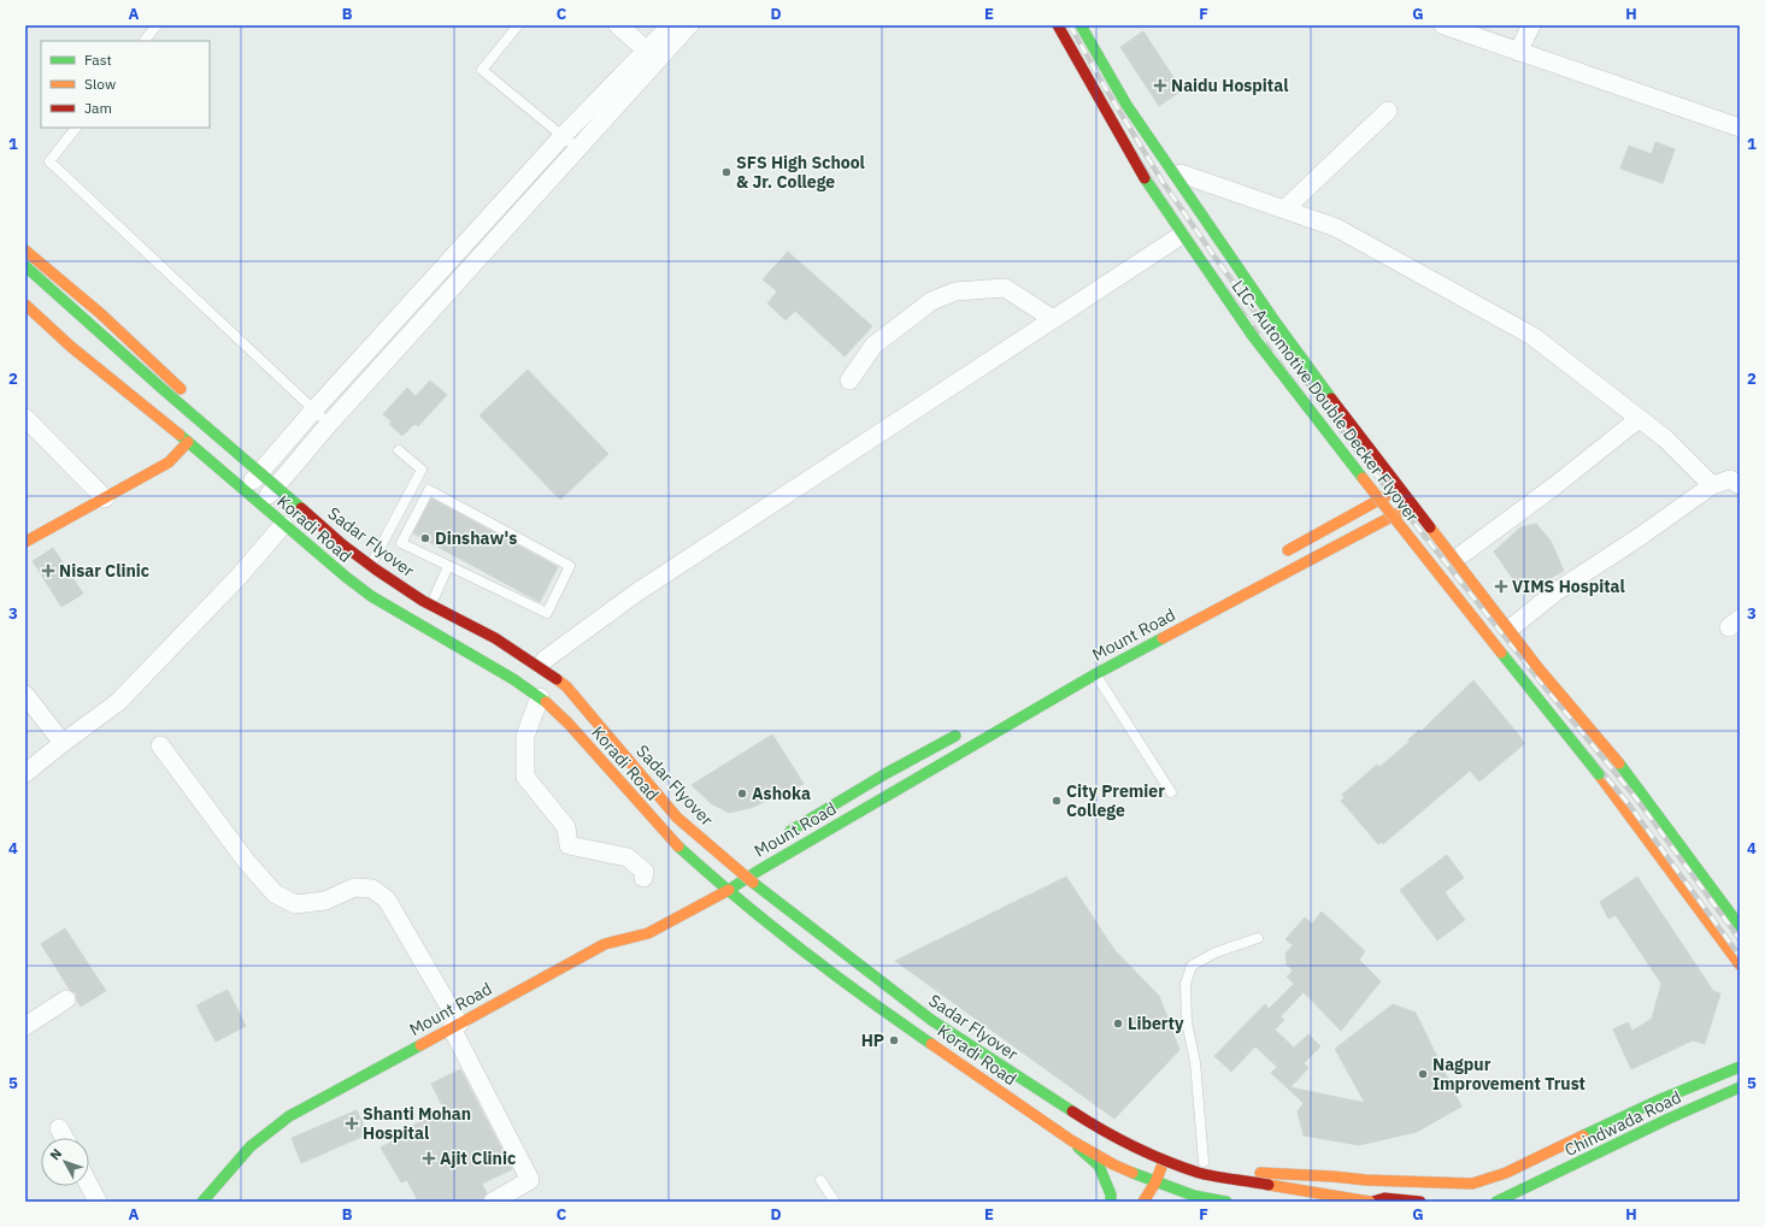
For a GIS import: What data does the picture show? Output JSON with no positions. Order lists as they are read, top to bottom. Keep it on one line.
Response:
{"streets":{"main road":["LIC- Automotive Double Decker Flyover","Koradi Road","Sadar Flyover","Mount Road","Chindwada Road"]},"crossings":[["Koradi Road","Mount Road"]],"places":{"health":["Naidu Hospital","Nisar Clinic","VIMS Hospital","Shanti Mohan Hospital","Ajit Clinic"],"other":["SFS High School & Jr. College","Dinshaw's","Ashoka","City Premier College","Liberty","HP","Nagpur Improvement Trust"]},"legend":["Fast","Slow","Jam"],"north":"top left","grid":{"columns":["A","B","C","D","E","F","G","H"],"rows":["1","2","3","4","5"]}}
